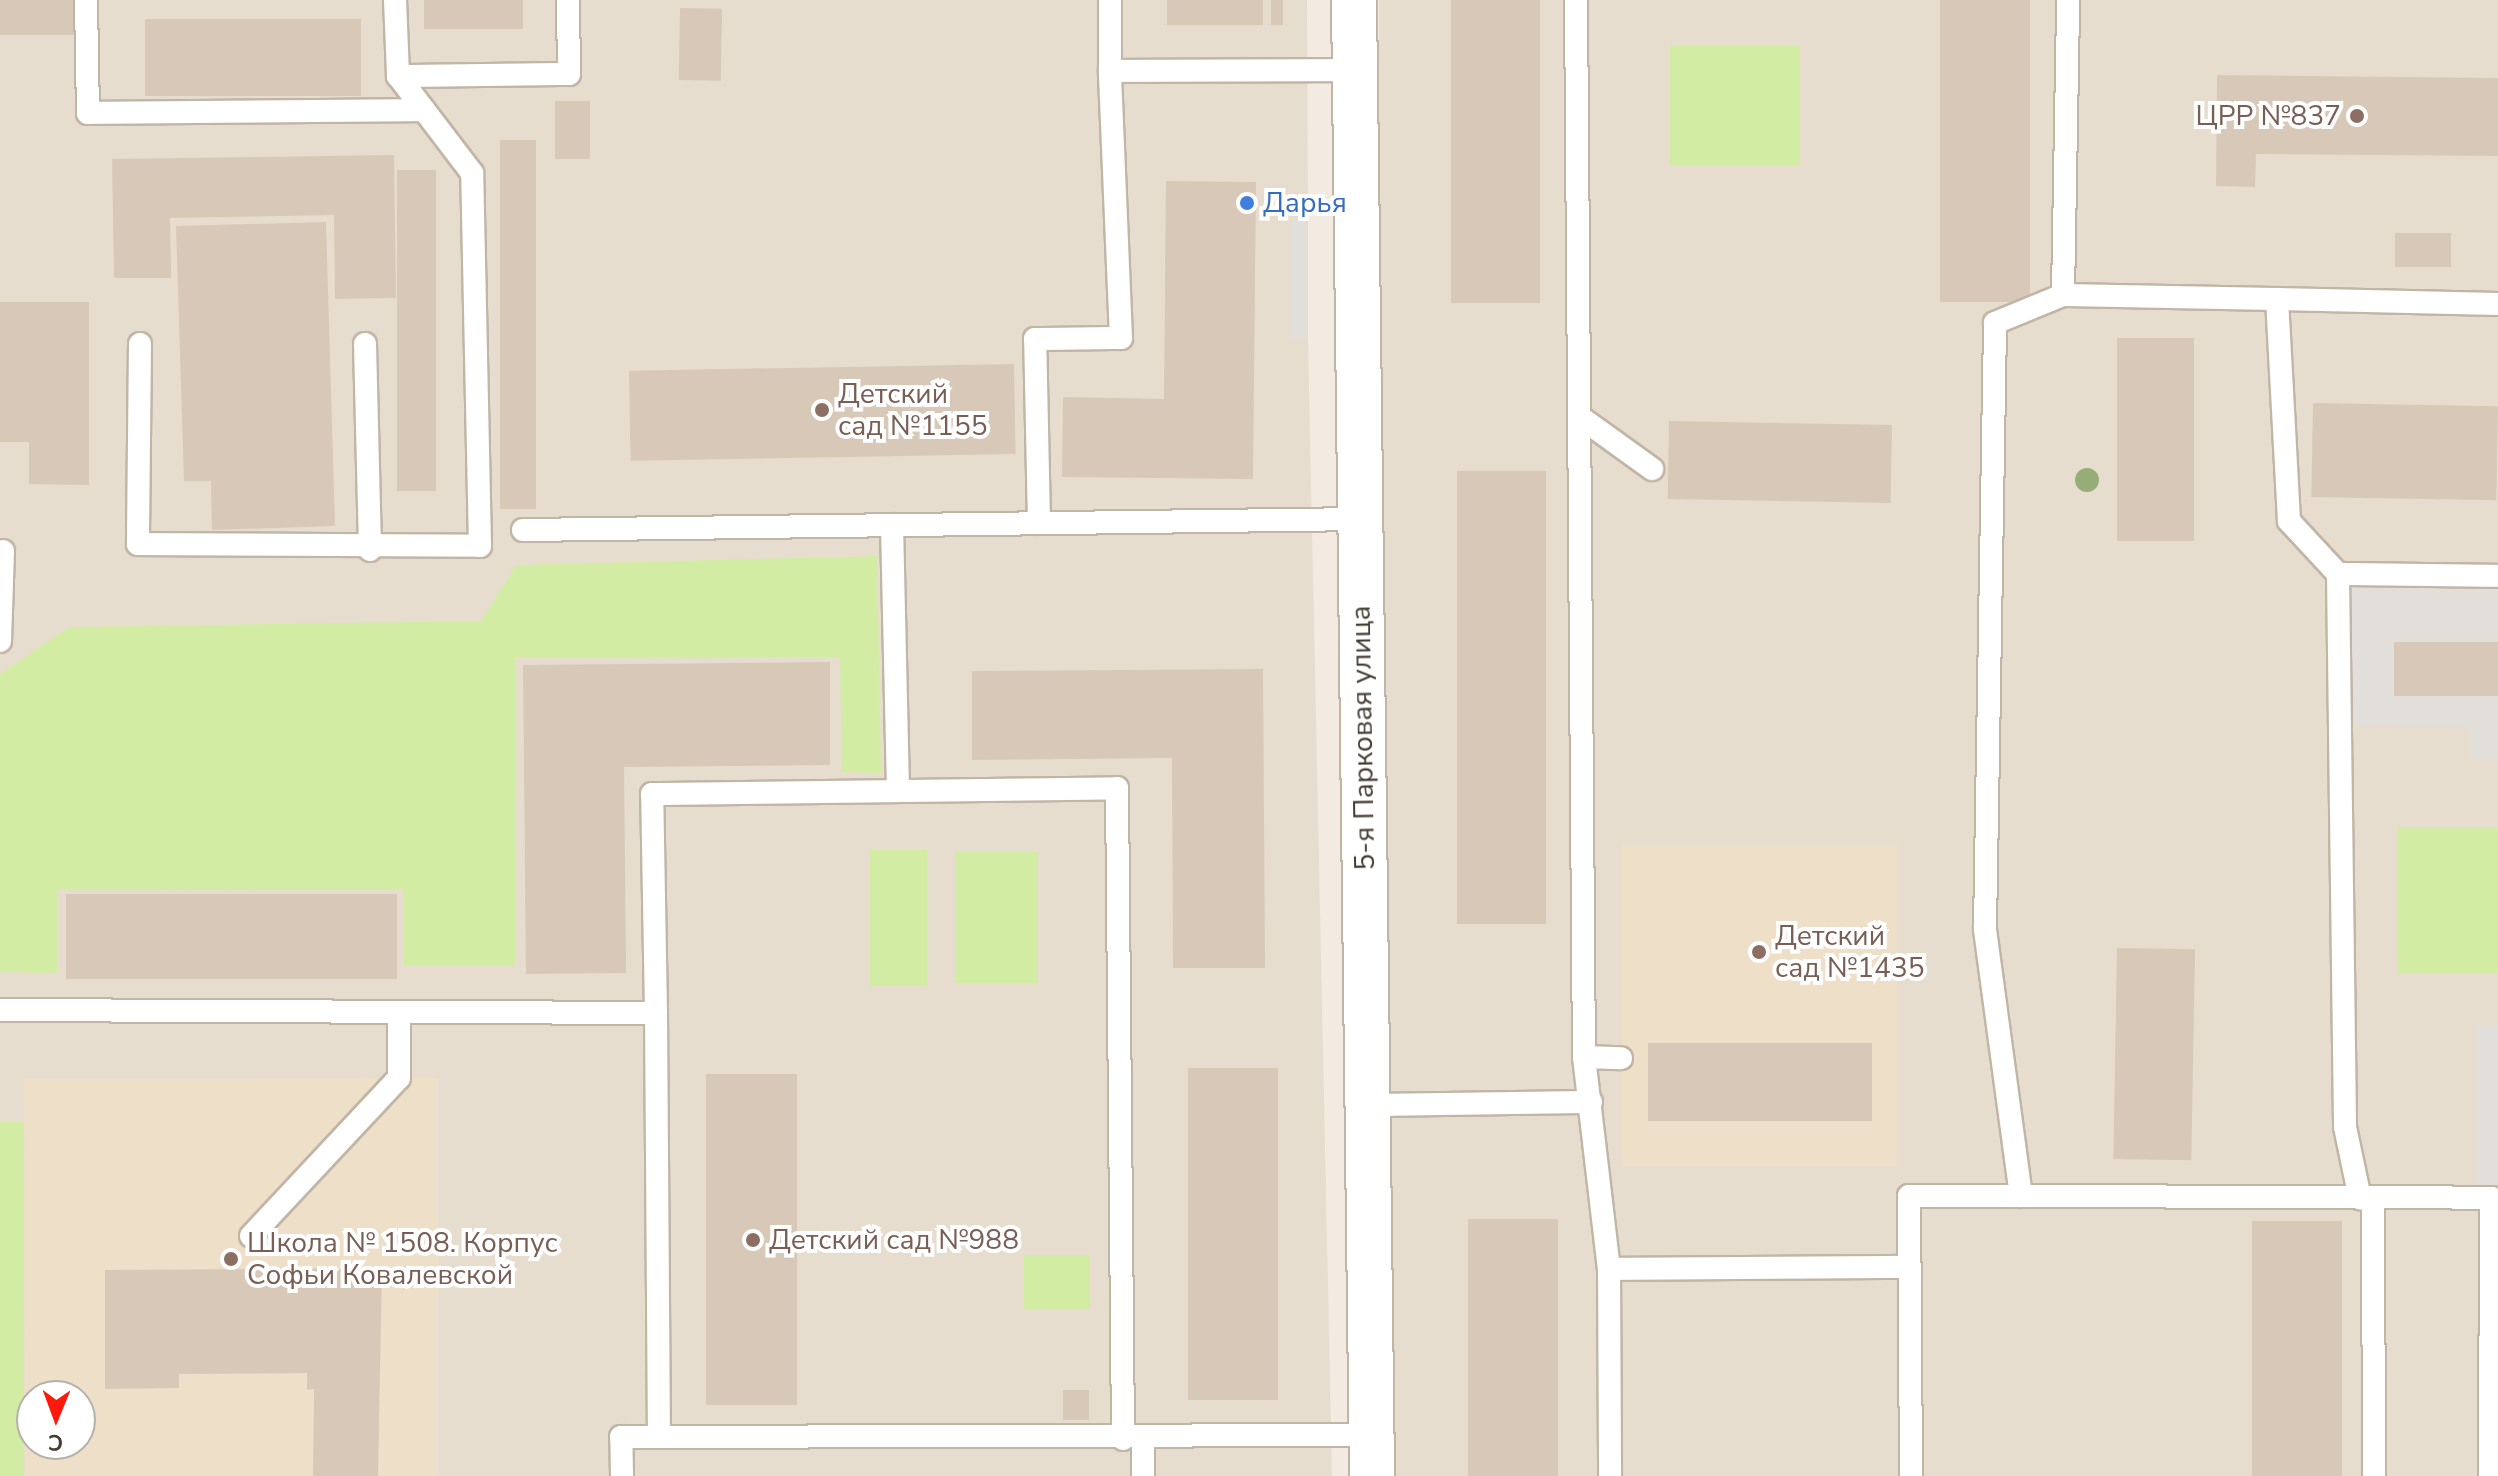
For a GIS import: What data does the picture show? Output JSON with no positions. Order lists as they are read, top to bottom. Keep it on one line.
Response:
{"streets":{"street":["5-я Парковая улица"]},"places":["ЦРР №837","Дарья","Детский сад №1155","Детский сад №1435","Детский сад №988","Школа № 1508. Корпус Софьи Ковалевской"],"north":"bottom"}
